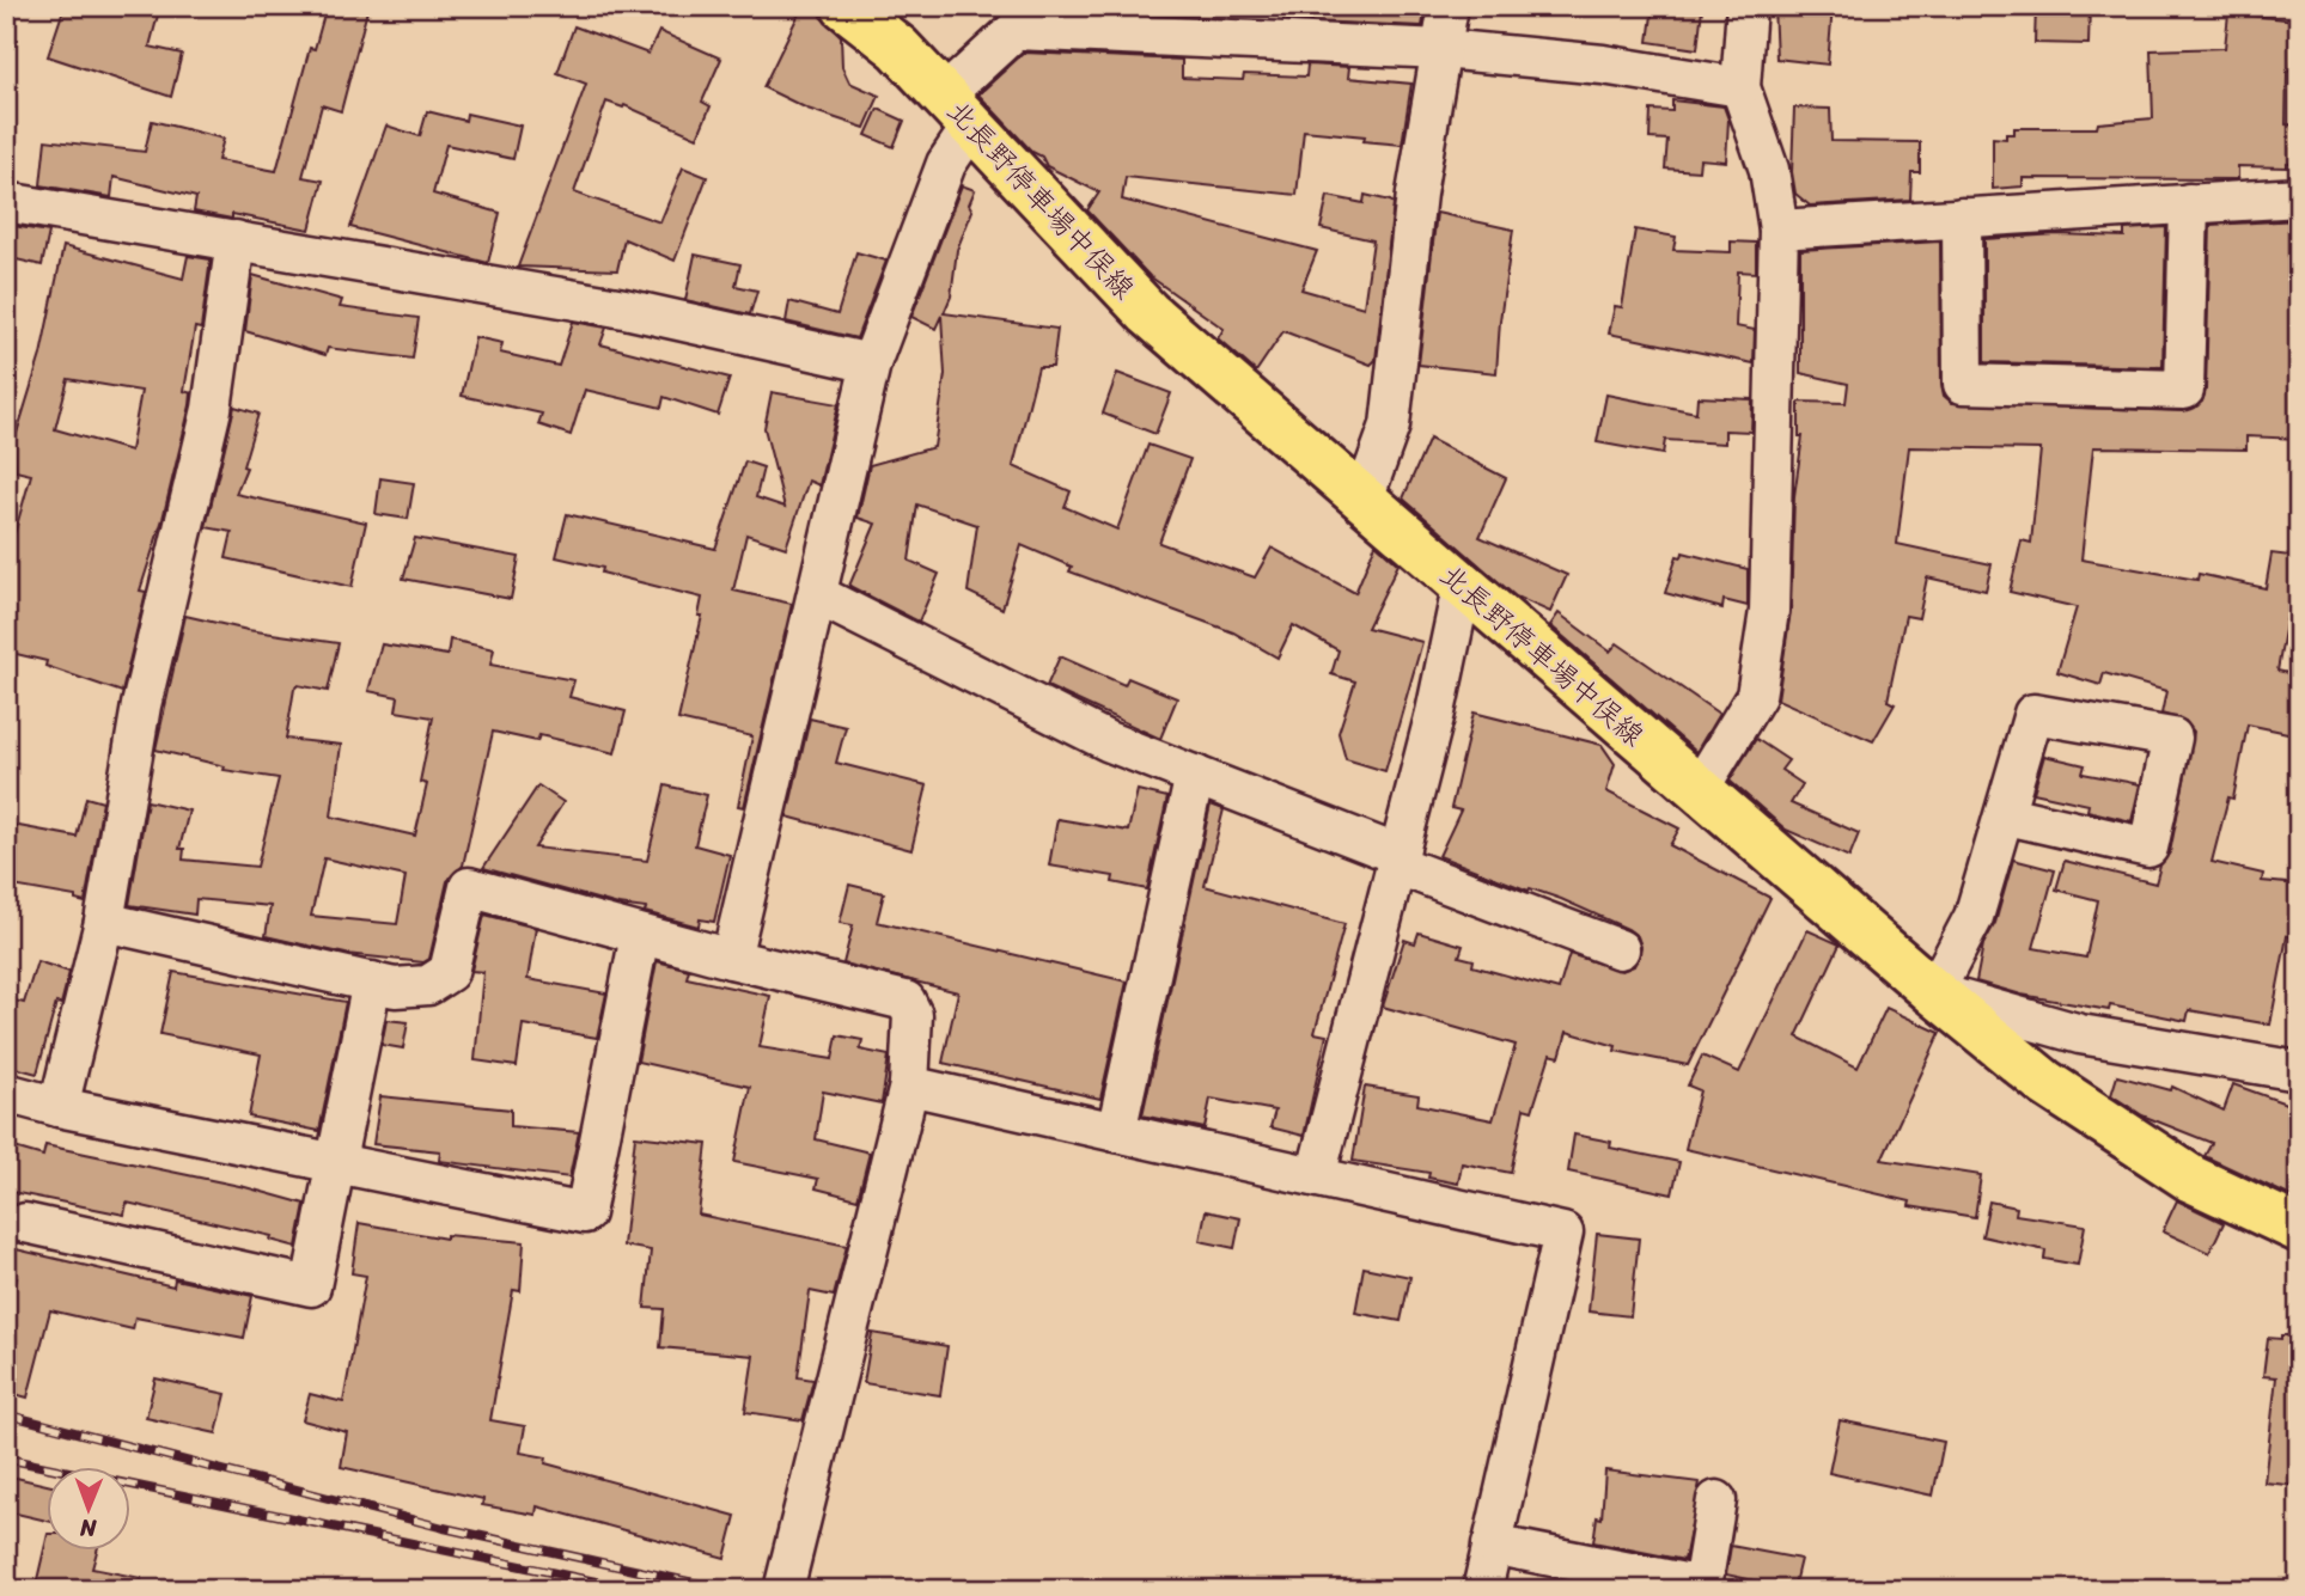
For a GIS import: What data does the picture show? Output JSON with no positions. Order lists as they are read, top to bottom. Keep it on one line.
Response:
{"streets":{"main road":["北長野停車場中俣線"]},"north":"bottom"}
